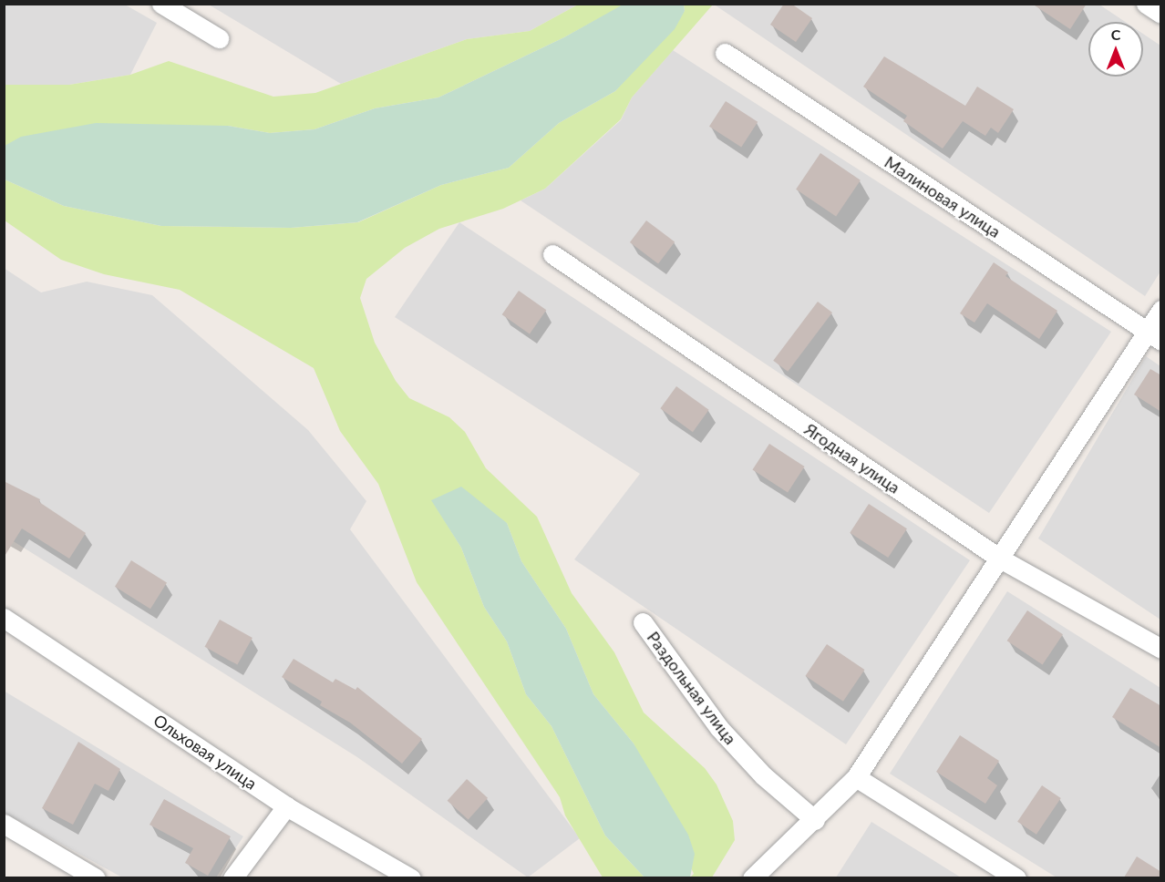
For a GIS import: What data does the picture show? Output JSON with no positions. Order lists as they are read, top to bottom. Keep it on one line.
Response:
{"streets":{"street":["Малиновая улица","Ягодная улица","Раздольная улица","Ольховая улица"]},"north":"top"}
